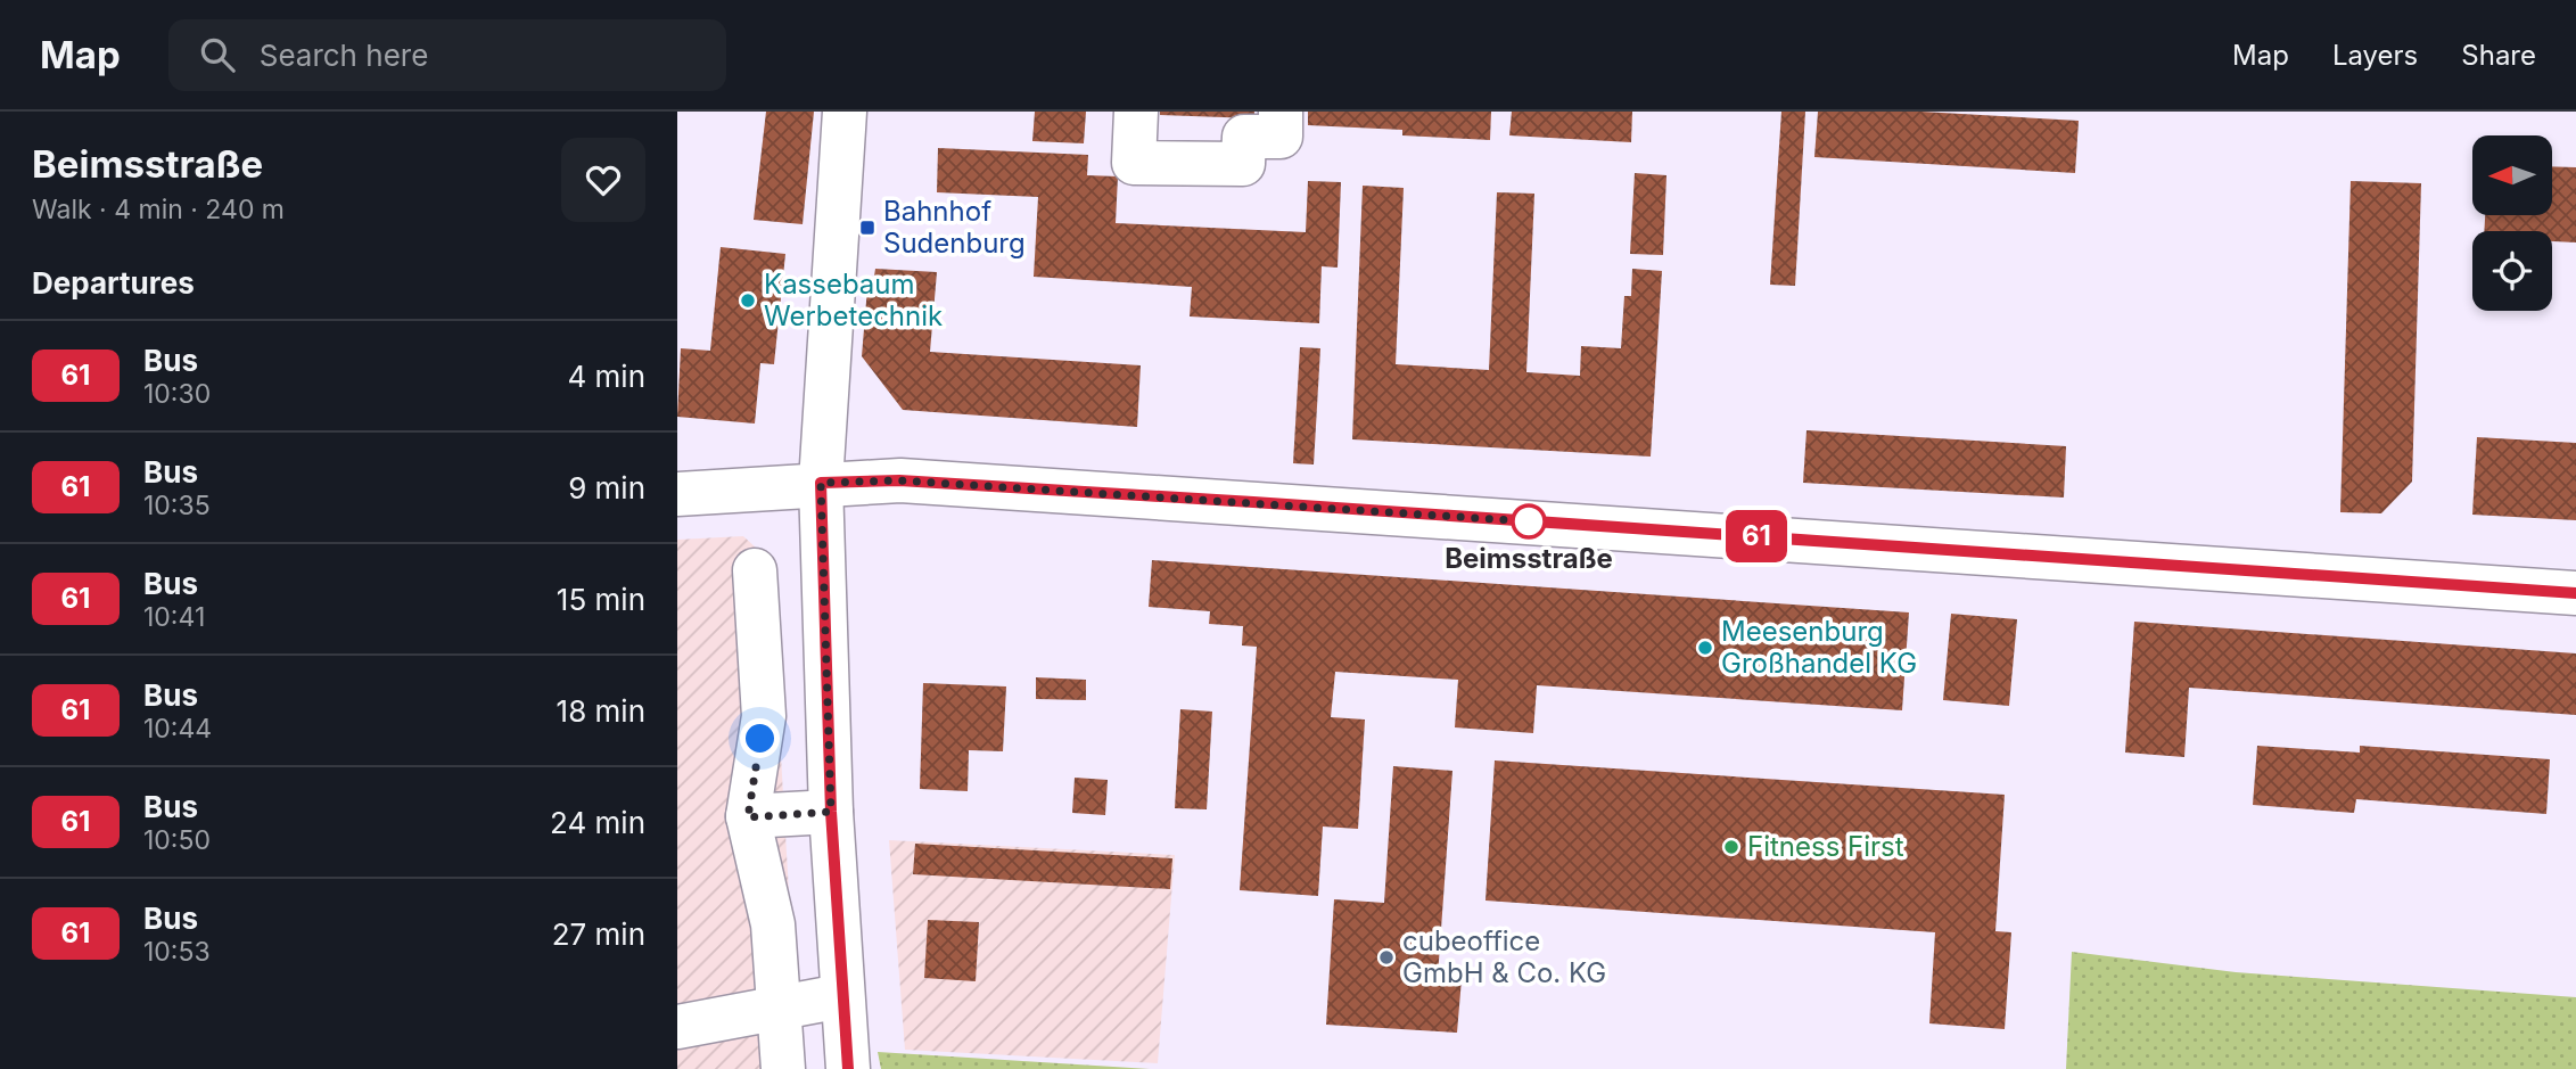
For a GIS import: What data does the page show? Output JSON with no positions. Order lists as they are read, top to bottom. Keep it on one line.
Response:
{"places":{"transit":["Bahnhof Sudenburg"],"other":["Kassebaum Werbetechnik","Beimsstraße","Meesenburg Großhandel KG","Fitness First","cubeoffice GmbH & Co. KG"]},"lines":["bus line 61"],"north":"left","page":{"header":"Map","search":"Search here","nav":["Map","Layers","Share"],"heading":[["Beimsstraße","Walk · 4 min · 240 m"],"Departures"],"on_map":"61","list":[{"mark":"61","name":"Bus","note":"10:30","value":"4 min"},{"mark":"61","name":"Bus","note":"10:35","value":"9 min"},{"mark":"61","name":"Bus","note":"10:41","value":"15 min"},{"mark":"61","name":"Bus","note":"10:44","value":"18 min"},{"mark":"61","name":"Bus","note":"10:50","value":"24 min"},{"mark":"61","name":"Bus","note":"10:53","value":"27 min"}]}}
